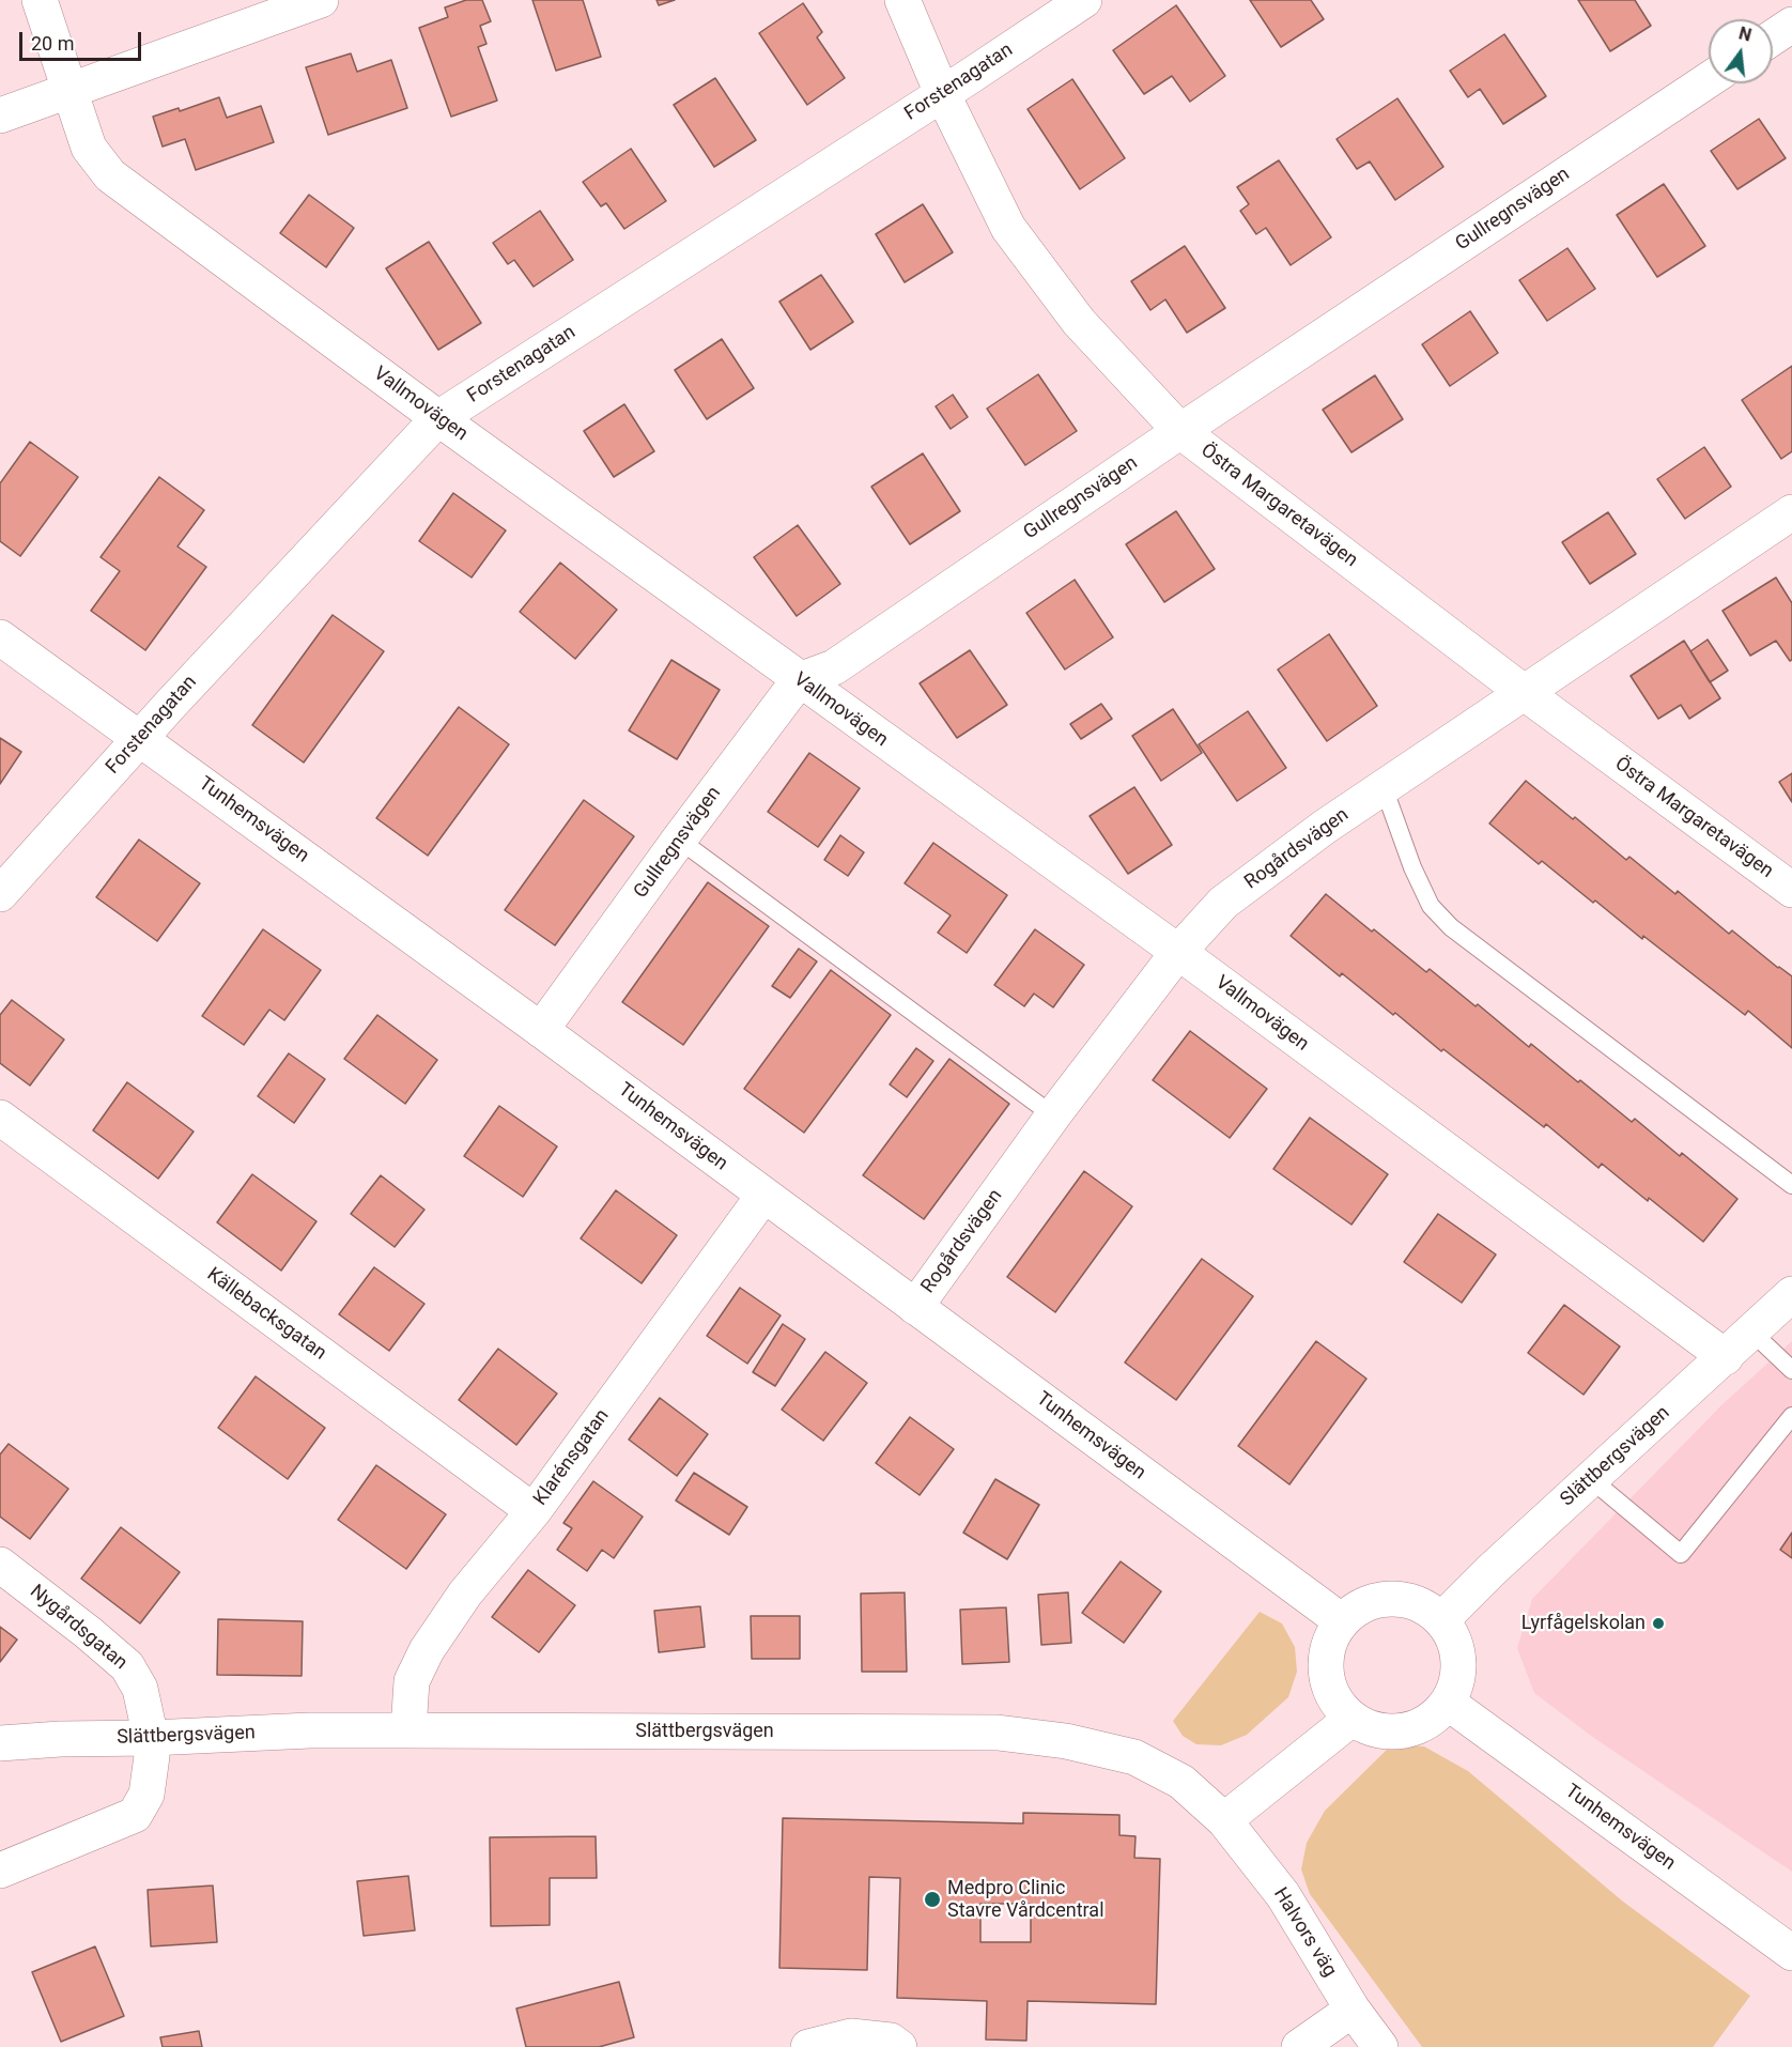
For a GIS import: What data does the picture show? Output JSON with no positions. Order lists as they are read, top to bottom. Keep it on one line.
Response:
{"streets":{"street":["Forstenagatan","Gullregnsvägen","Vallmovägen","Östra Margaretavägen","Tunhemsvägen","Rogårdsvägen","Källebacksgatan","Slättbergsvägen","Klarénsgatan","Nygårdsgatan","Halvors väg"]},"crossings":[["Forstenagatan","Vallmovägen"],["Forstenagatan","Östra Margaretavägen"],["Forstenagatan","Tunhemsvägen"],["Gullregnsvägen","Vallmovägen"],["Gullregnsvägen","Östra Margaretavägen"],["Gullregnsvägen","Tunhemsvägen"],["Vallmovägen","Rogårdsvägen"],["Vallmovägen","Slättbergsvägen"],["Östra Margaretavägen","Rogårdsvägen"],["Tunhemsvägen","Rogårdsvägen"],["Tunhemsvägen","Slättbergsvägen"],["Tunhemsvägen","Klarénsgatan"],["Källebacksgatan","Klarénsgatan"],["Slättbergsvägen","Klarénsgatan"],["Slättbergsvägen","Nygårdsgatan"],["Slättbergsvägen","Halvors väg"]],"places":["Lyrfågelskolan","Medpro Clinic Stavre Vårdcentral"],"scale_bar":"20 m","north":"top"}
